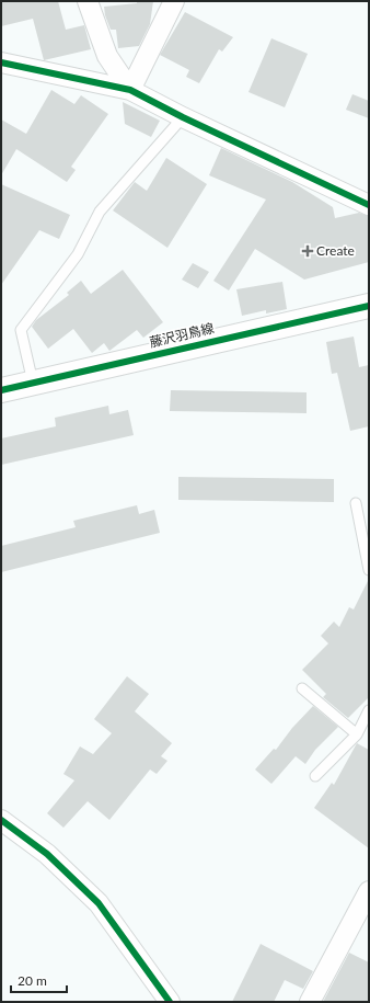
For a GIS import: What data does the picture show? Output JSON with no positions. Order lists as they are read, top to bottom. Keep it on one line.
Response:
{"streets":{"street":["藤沢羽鳥線"]},"places":{"health":["Create"]},"scale_bar":"20 m"}
